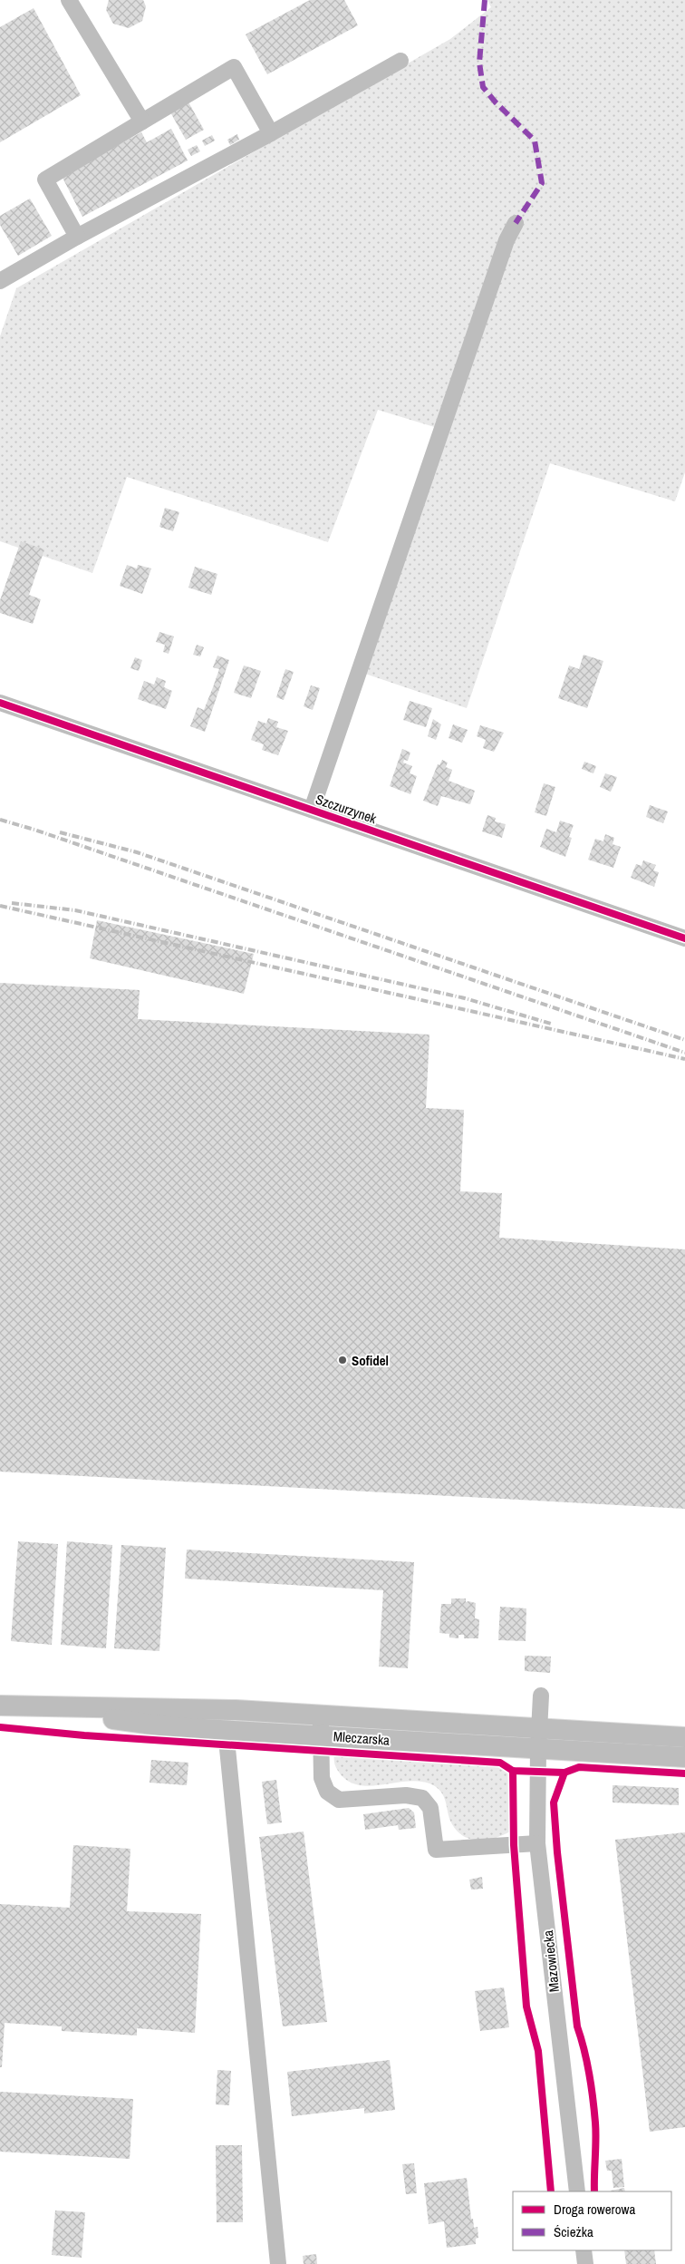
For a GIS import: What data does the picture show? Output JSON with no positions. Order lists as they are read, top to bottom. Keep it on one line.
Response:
{"streets":{"main road":["Mleczarska"],"street":["Szczurzynek","Mazowiecka"]},"crossings":[["Mleczarska","Mazowiecka"]],"places":["Sofidel"],"legend":["Droga rowerowa","Ścieżka"]}
